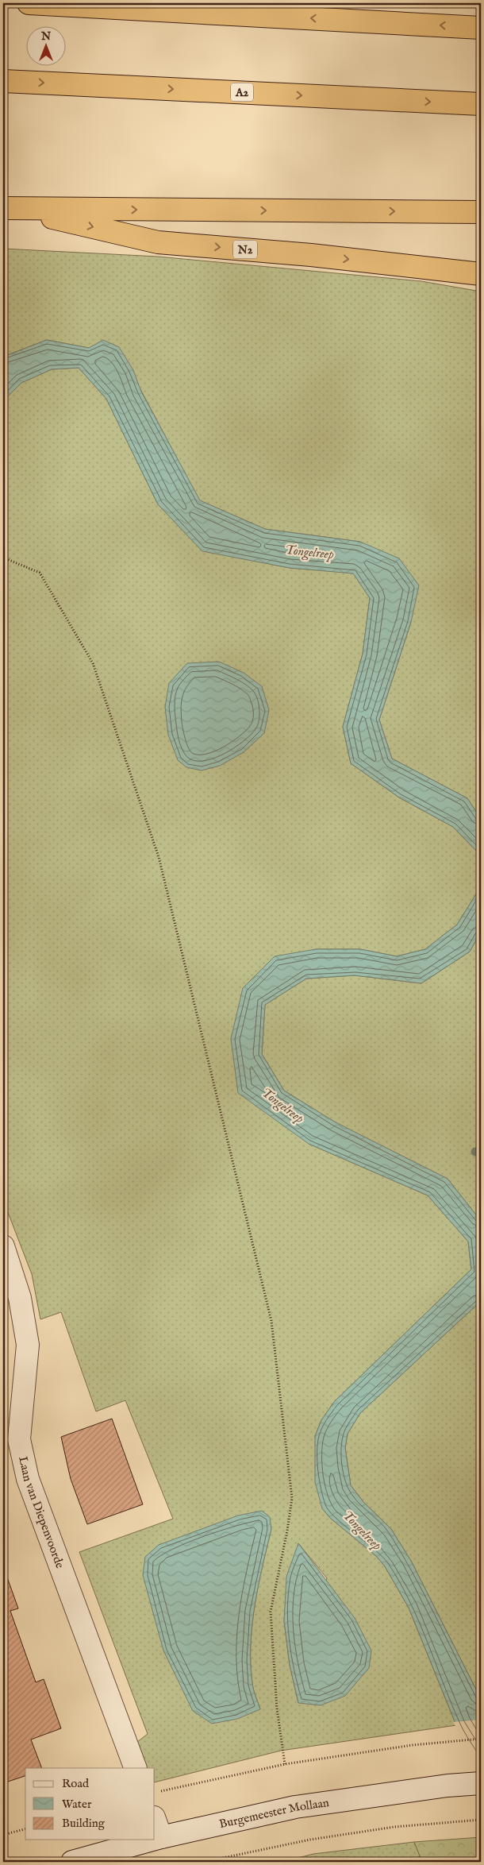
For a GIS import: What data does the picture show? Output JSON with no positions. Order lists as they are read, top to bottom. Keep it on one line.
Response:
{"streets":{"highway":["A2","N2"],"street":["Laan van Diepenvoorde","Burgemeester Mollaan"]},"water":["Tongelreep"],"legend":["Road","Water","Building"],"north":"top"}
